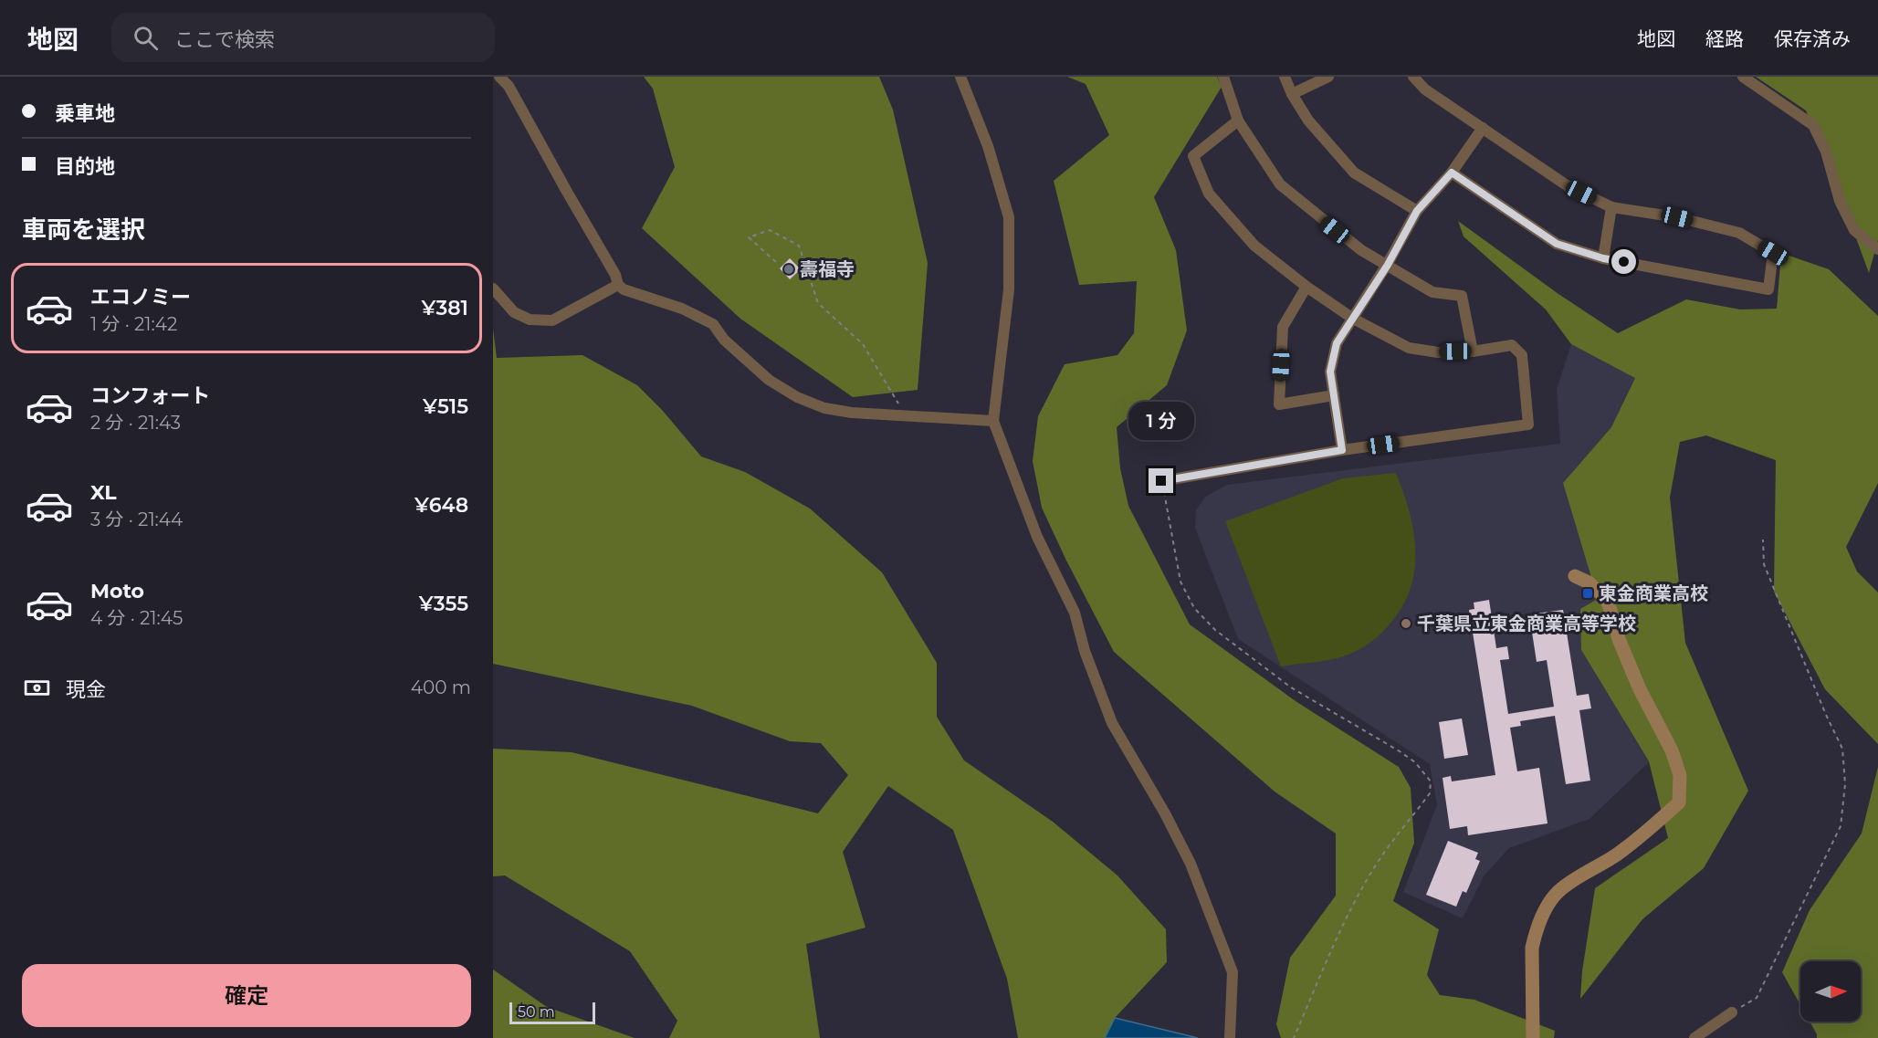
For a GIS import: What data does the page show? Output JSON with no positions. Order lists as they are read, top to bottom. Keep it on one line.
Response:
{"places":{"other":["壽福寺","千葉県立東金商業高等学校"],"transit":["東金商業高校"]},"scale_bar":"50 m","north":"right","page":{"header":"地図","search":"ここで検索","nav":["地図","経路","保存済み"],"banner":["乗車地","目的地"],"heading":"車両を選択","list":[{"name":"エコノミー","note":"1 分 · 21:42","value":"¥381"},{"name":"コンフォート","note":"2 分 · 21:43","value":"¥515"},{"name":"XL","note":"3 分 · 21:44","value":"¥648"},{"name":"Moto","note":"4 分 · 21:45","value":"¥355"}],"bubble":"1 分","pay":["現金","400 m"],"buttons":"確定","scale":"50 m"}}
